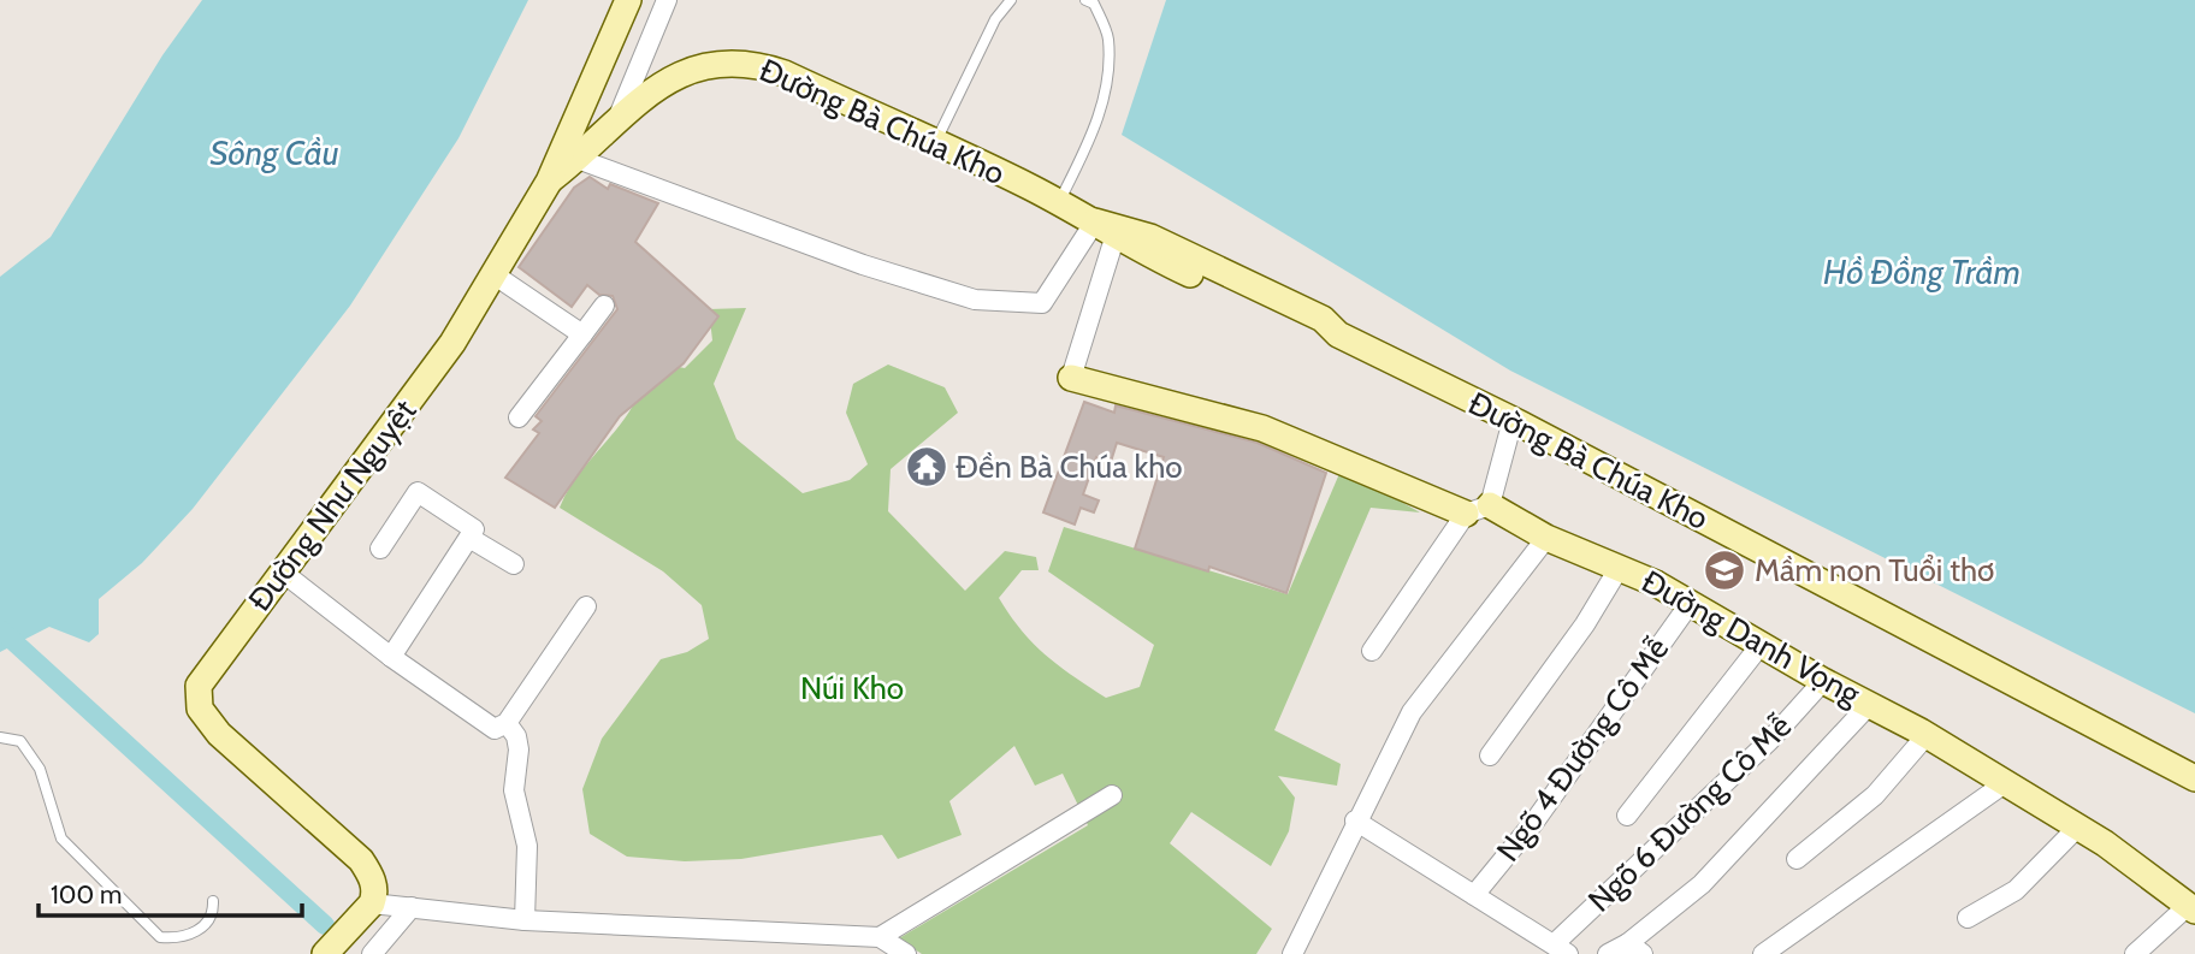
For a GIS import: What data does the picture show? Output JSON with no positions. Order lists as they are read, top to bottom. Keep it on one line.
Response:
{"streets":{"street":["Đường Bà Chúa Kho","Đường Như Nguyệt","Đường Danh Vọng","Ngõ 4 Đường Cô Mễ","Ngõ 6 Đường Cô Mễ"]},"crossings":[["Đường Bà Chúa Kho","Đường Như Nguyệt"],["Đường Danh Vọng","Ngõ 4 Đường Cô Mễ"],["Đường Danh Vọng","Ngõ 6 Đường Cô Mễ"]],"water":["Sông Cầu","Hồ Đồng Trầm"],"parks":["Núi Kho"],"places":{"temple":["Đền Bà Chúa kho"],"school or university":["Mầm non Tuổi thơ"]},"scale_bar":"100 m"}
